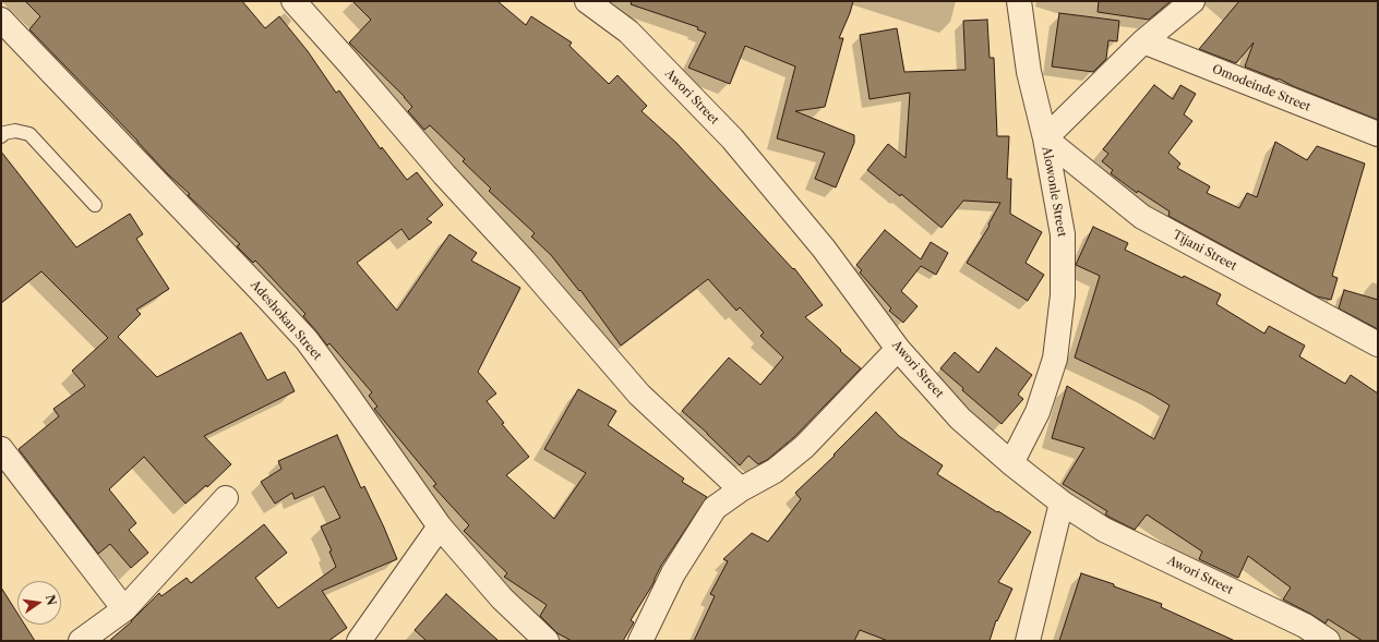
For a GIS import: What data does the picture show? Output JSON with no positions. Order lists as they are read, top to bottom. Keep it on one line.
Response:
{"streets":{"street":["Omodeinde Street","Awori Street","Alowonle Street","Tijani Street","Adeshokan Street"]},"crossings":[["Omodeinde Street","Alowonle Street"],["Awori Street","Alowonle Street"],["Alowonle Street","Tijani Street"]],"north":"right"}
